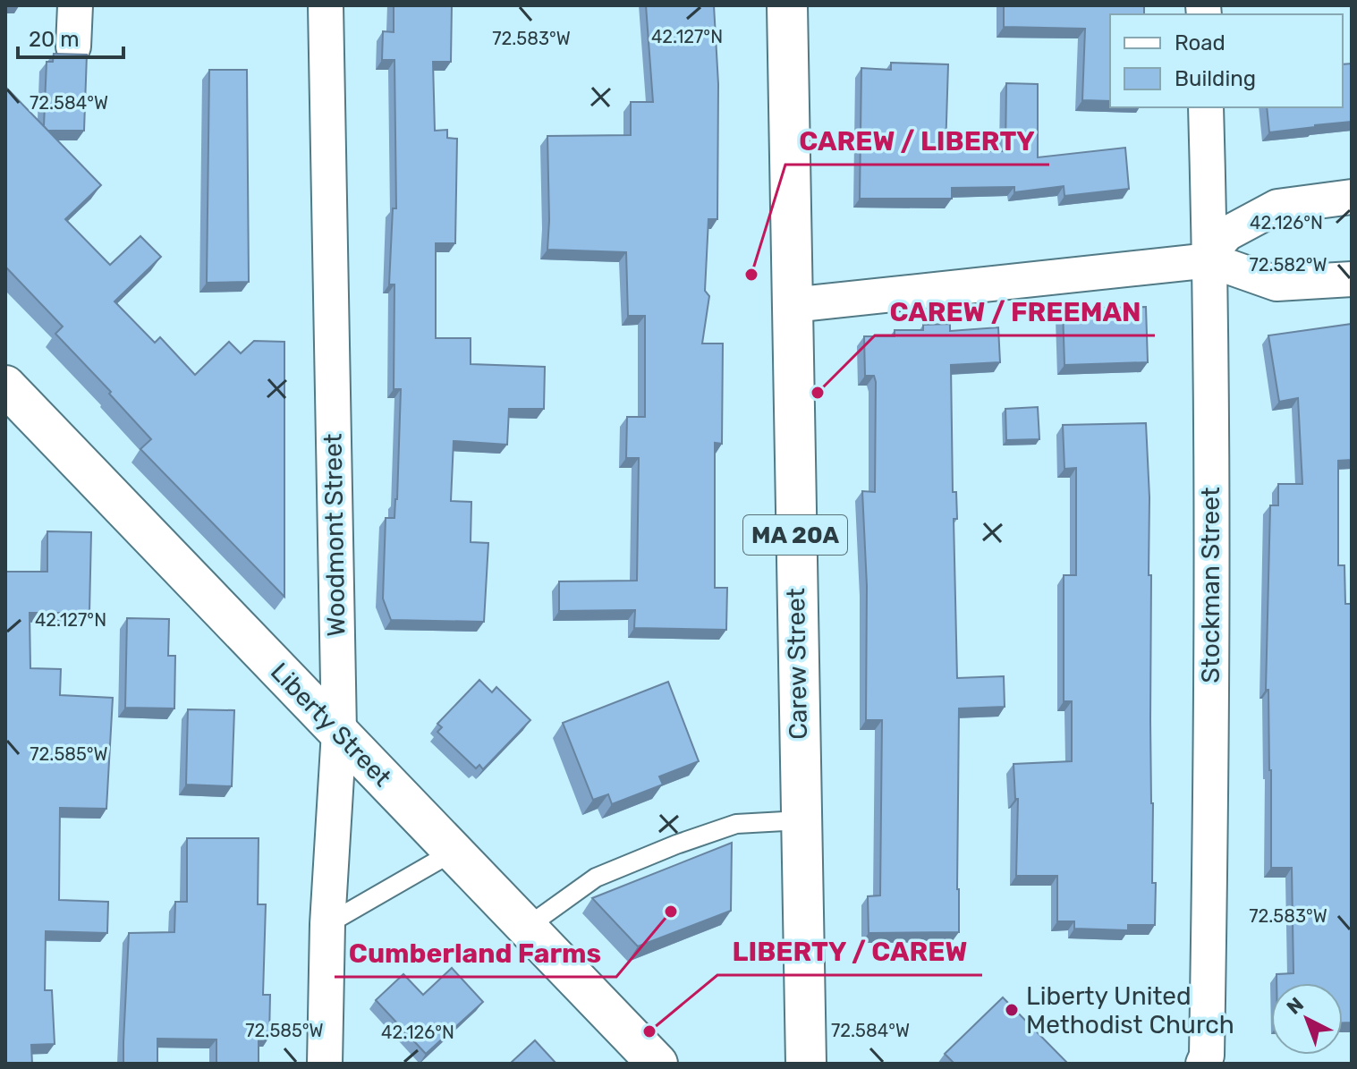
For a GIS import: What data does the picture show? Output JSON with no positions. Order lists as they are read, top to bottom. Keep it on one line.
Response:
{"streets":{"main road":["MA 20A","Carew Street","Liberty Street"],"street":["Woodmont Street","Stockman Street"]},"crossings":[["Woodmont Street","Liberty Street"]],"places":["CAREW / LIBERTY","CAREW / FREEMAN","Cumberland Farms","Liberty United Methodist Church","LIBERTY / CAREW"],"legend":["Road","Building"],"scale_bar":"20 m","north":"top left","coordinates":["42.127°N","72.583°W","72.584°W","42.126°N","72.582°W","72.585°W"]}
